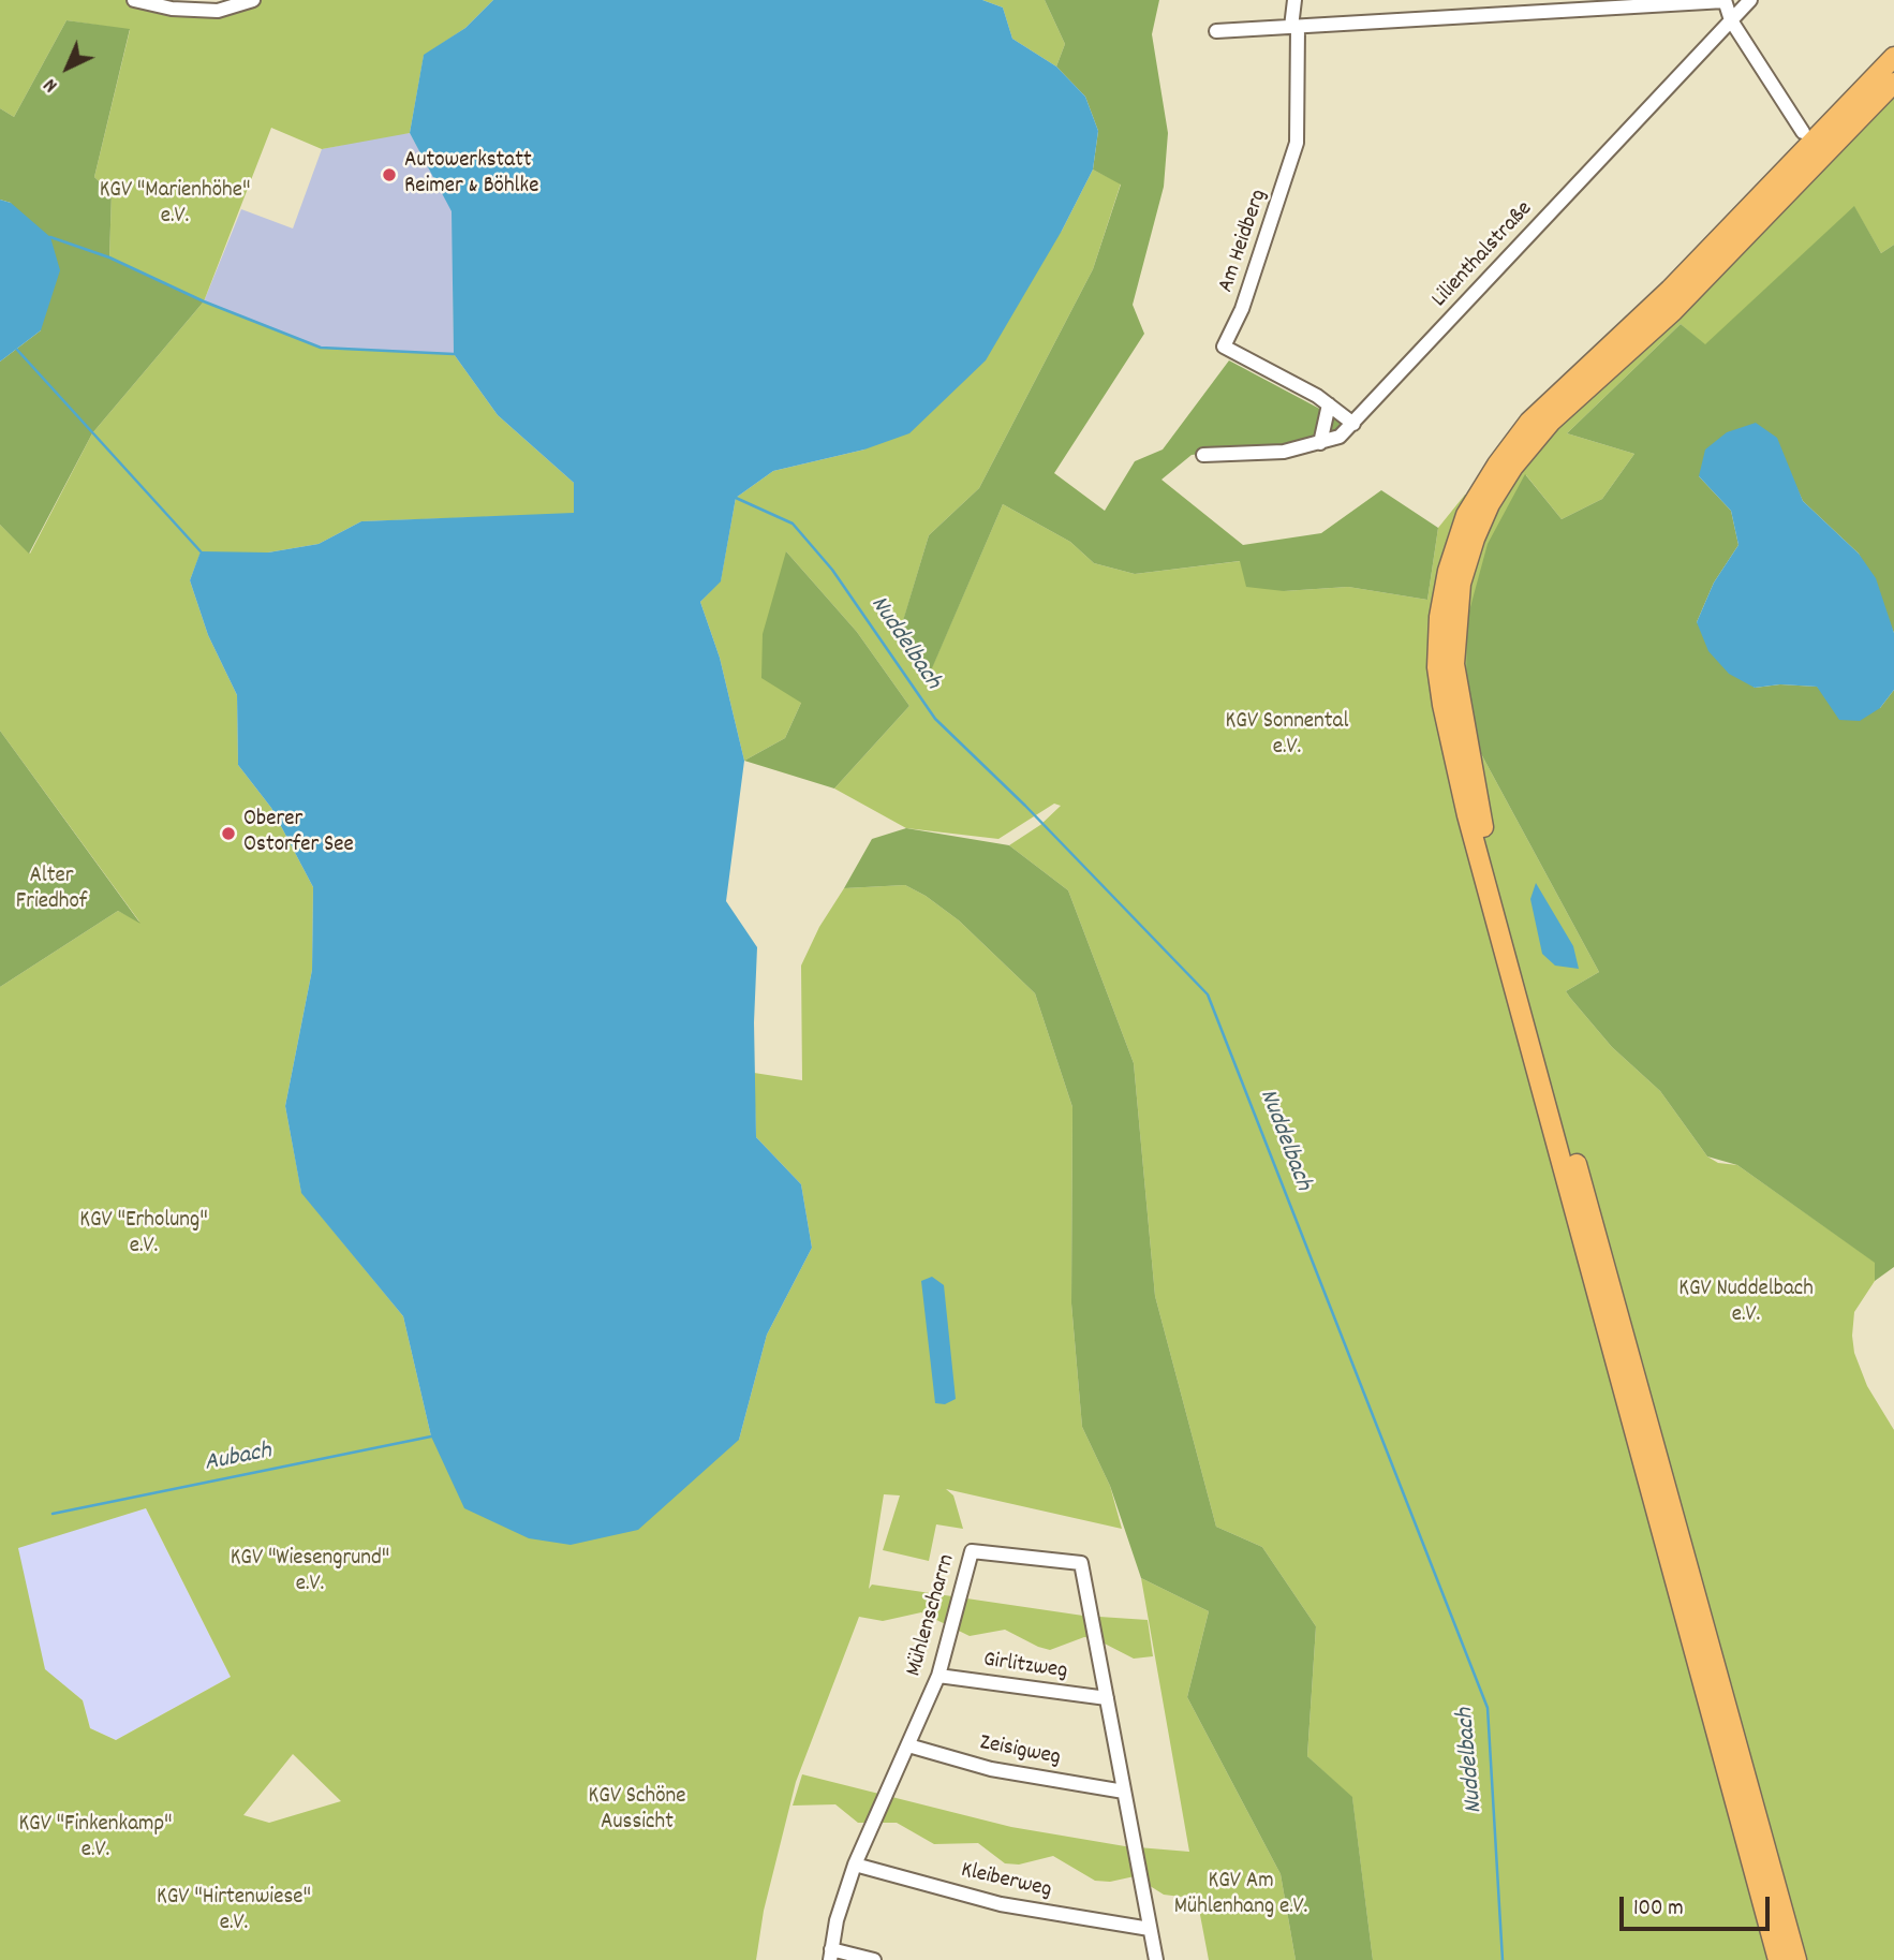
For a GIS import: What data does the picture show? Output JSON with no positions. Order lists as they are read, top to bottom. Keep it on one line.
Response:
{"streets":{"street":["Am Heidberg","Lilienthalstraße","Mühlenscharrn","Girlitzweg","Zeisigweg","Kleiberweg"]},"crossings":[["Am Heidberg","Lilienthalstraße"],["Mühlenscharrn","Girlitzweg"],["Mühlenscharrn","Zeisigweg"],["Mühlenscharrn","Kleiberweg"]],"water":["Nuddelbach","Aubach"],"parks":["KGV \"Marienhöhe\" e.V.","KGV Sonnental e.V.","Alter Friedhof","KGV \"Erholung\" e.V.","KGV Nuddelbach e.V.","KGV \"Wiesengrund\" e.V.","KGV Schöne Aussicht","KGV \"Finkenkamp\" e.V.","KGV Am Mühlenhang e.V.","KGV \"Hirtenwiese\" e.V."],"places":["Autowerkstatt Reimer & Böhlke","Oberer Ostorfer See"],"scale_bar":"100 m","north":"bottom left"}
